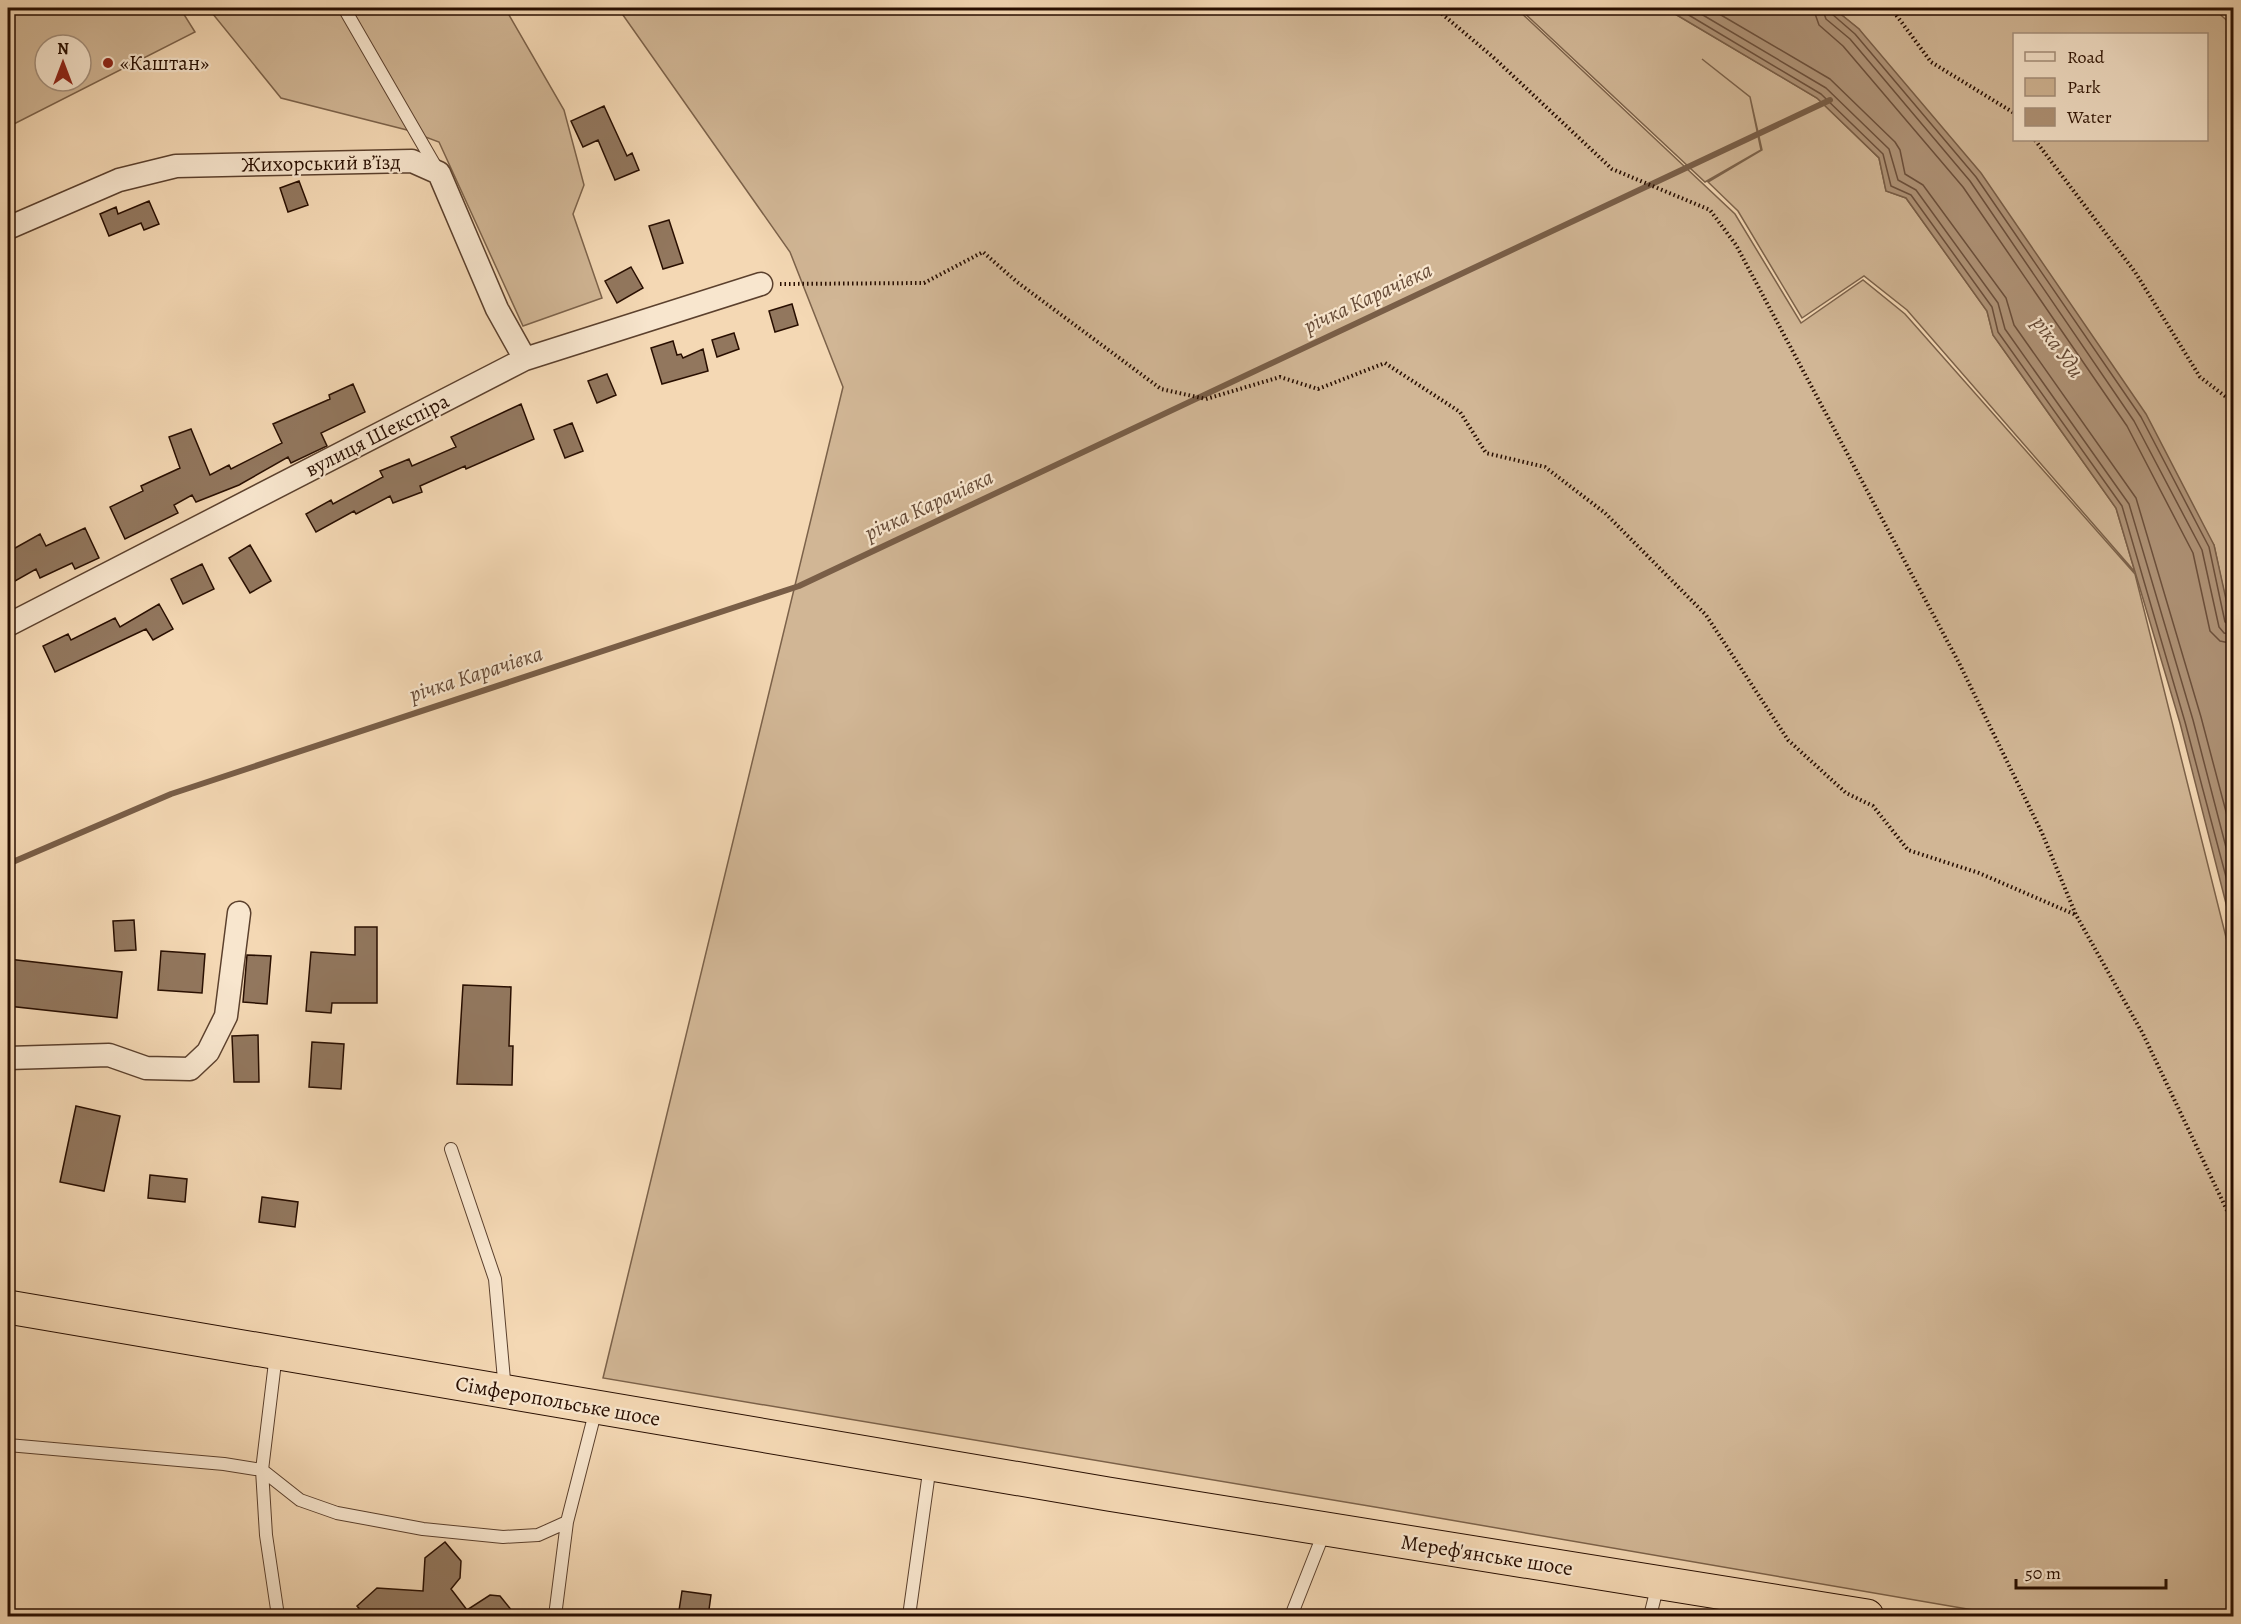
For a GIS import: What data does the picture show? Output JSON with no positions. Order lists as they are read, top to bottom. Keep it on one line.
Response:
{"streets":{"highway":["Сімферопольське шосе","Мереф'янське шосе"],"street":["Жихорський в’їзд","вулиця Шекспіра"]},"crossings":[["Сімферопольське шосе","Мереф'янське шосе"]],"water":["річка Карачівка","ріка Уди"],"places":["«Каштан»"],"legend":["Road","Park","Water"],"scale_bar":"50 m","north":"top"}
